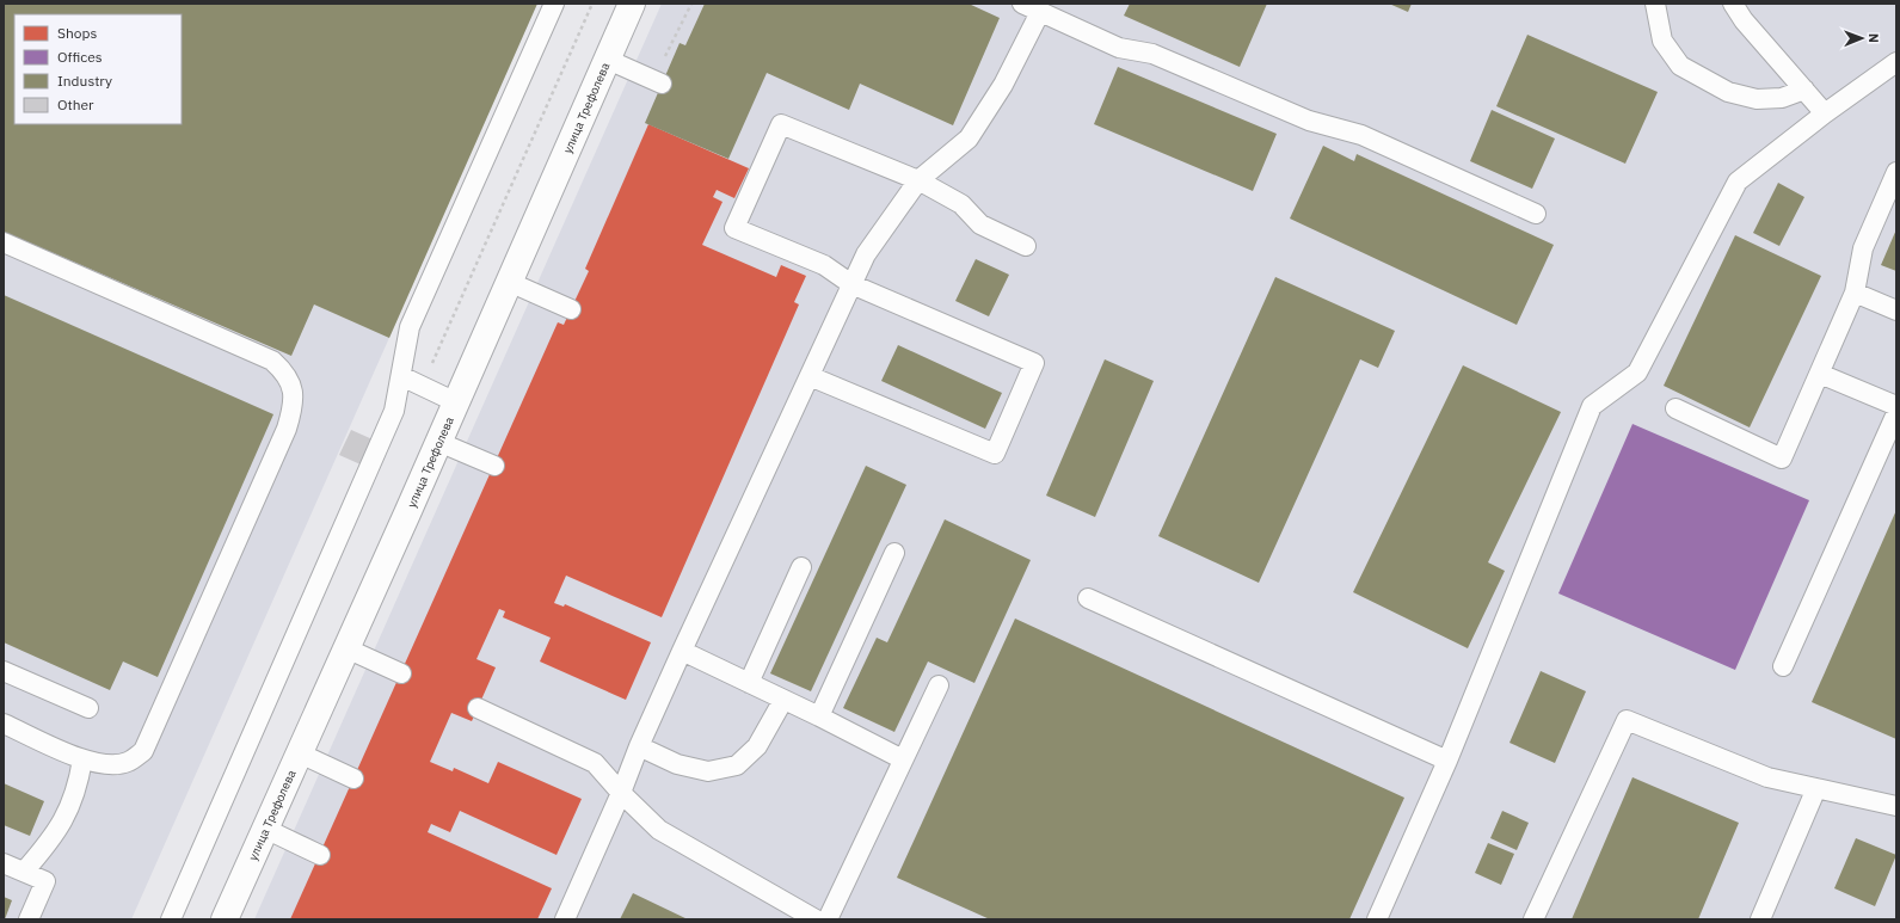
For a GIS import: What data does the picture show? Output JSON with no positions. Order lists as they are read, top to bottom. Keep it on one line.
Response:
{"streets":{"street":["улица Трефолева"]},"legend":["Shops","Offices","Industry","Other"],"north":"right"}
